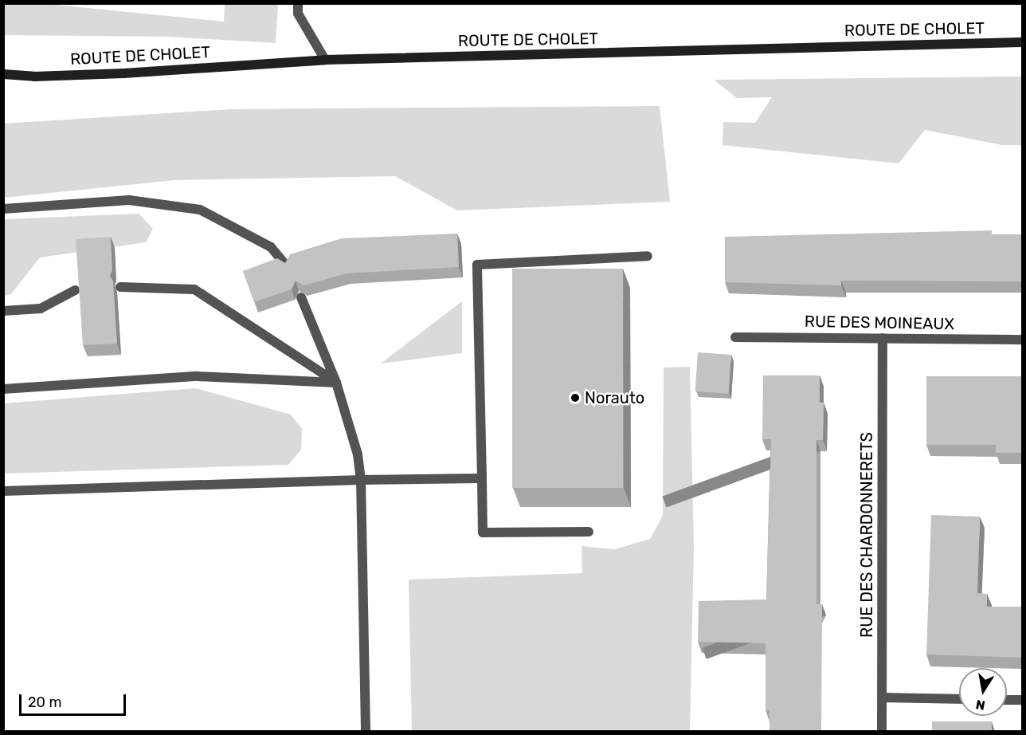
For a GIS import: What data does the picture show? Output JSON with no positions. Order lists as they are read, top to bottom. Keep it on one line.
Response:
{"streets":{"main road":["ROUTE DE CHOLET"],"street":["RUE DES MOINEAUX","RUE DES CHARDONNERETS"]},"crossings":[["RUE DES MOINEAUX","RUE DES CHARDONNERETS"]],"places":["Norauto"],"scale_bar":"20 m","north":"bottom"}
